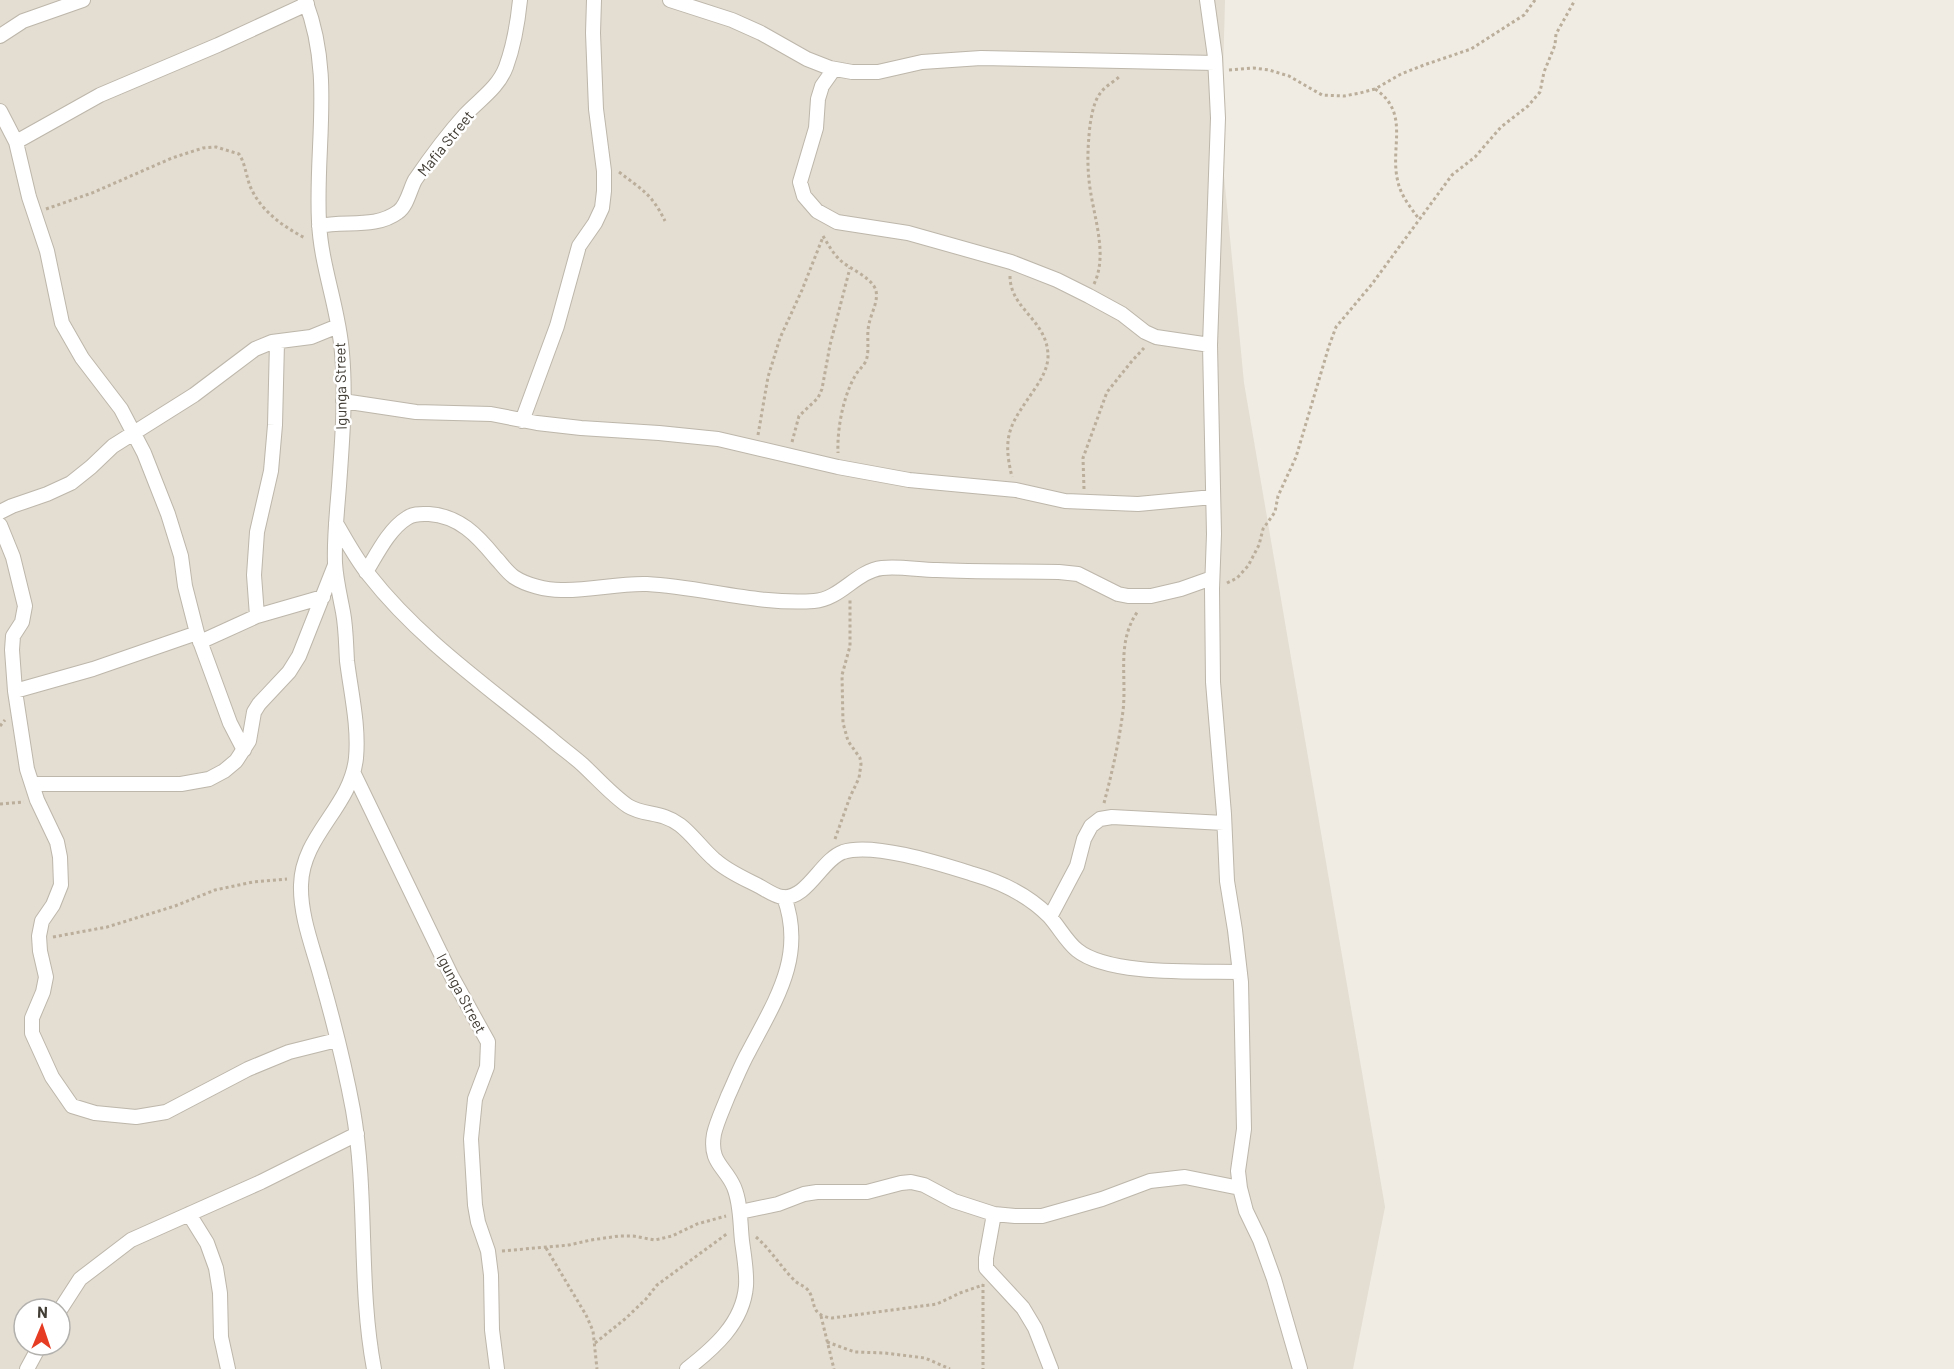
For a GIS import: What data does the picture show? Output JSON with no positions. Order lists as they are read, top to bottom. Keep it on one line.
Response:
{"streets":{"street":["Mafia Street","Igunga Street"]},"crossings":[["Mafia Street","Igunga Street"]],"north":"top"}
